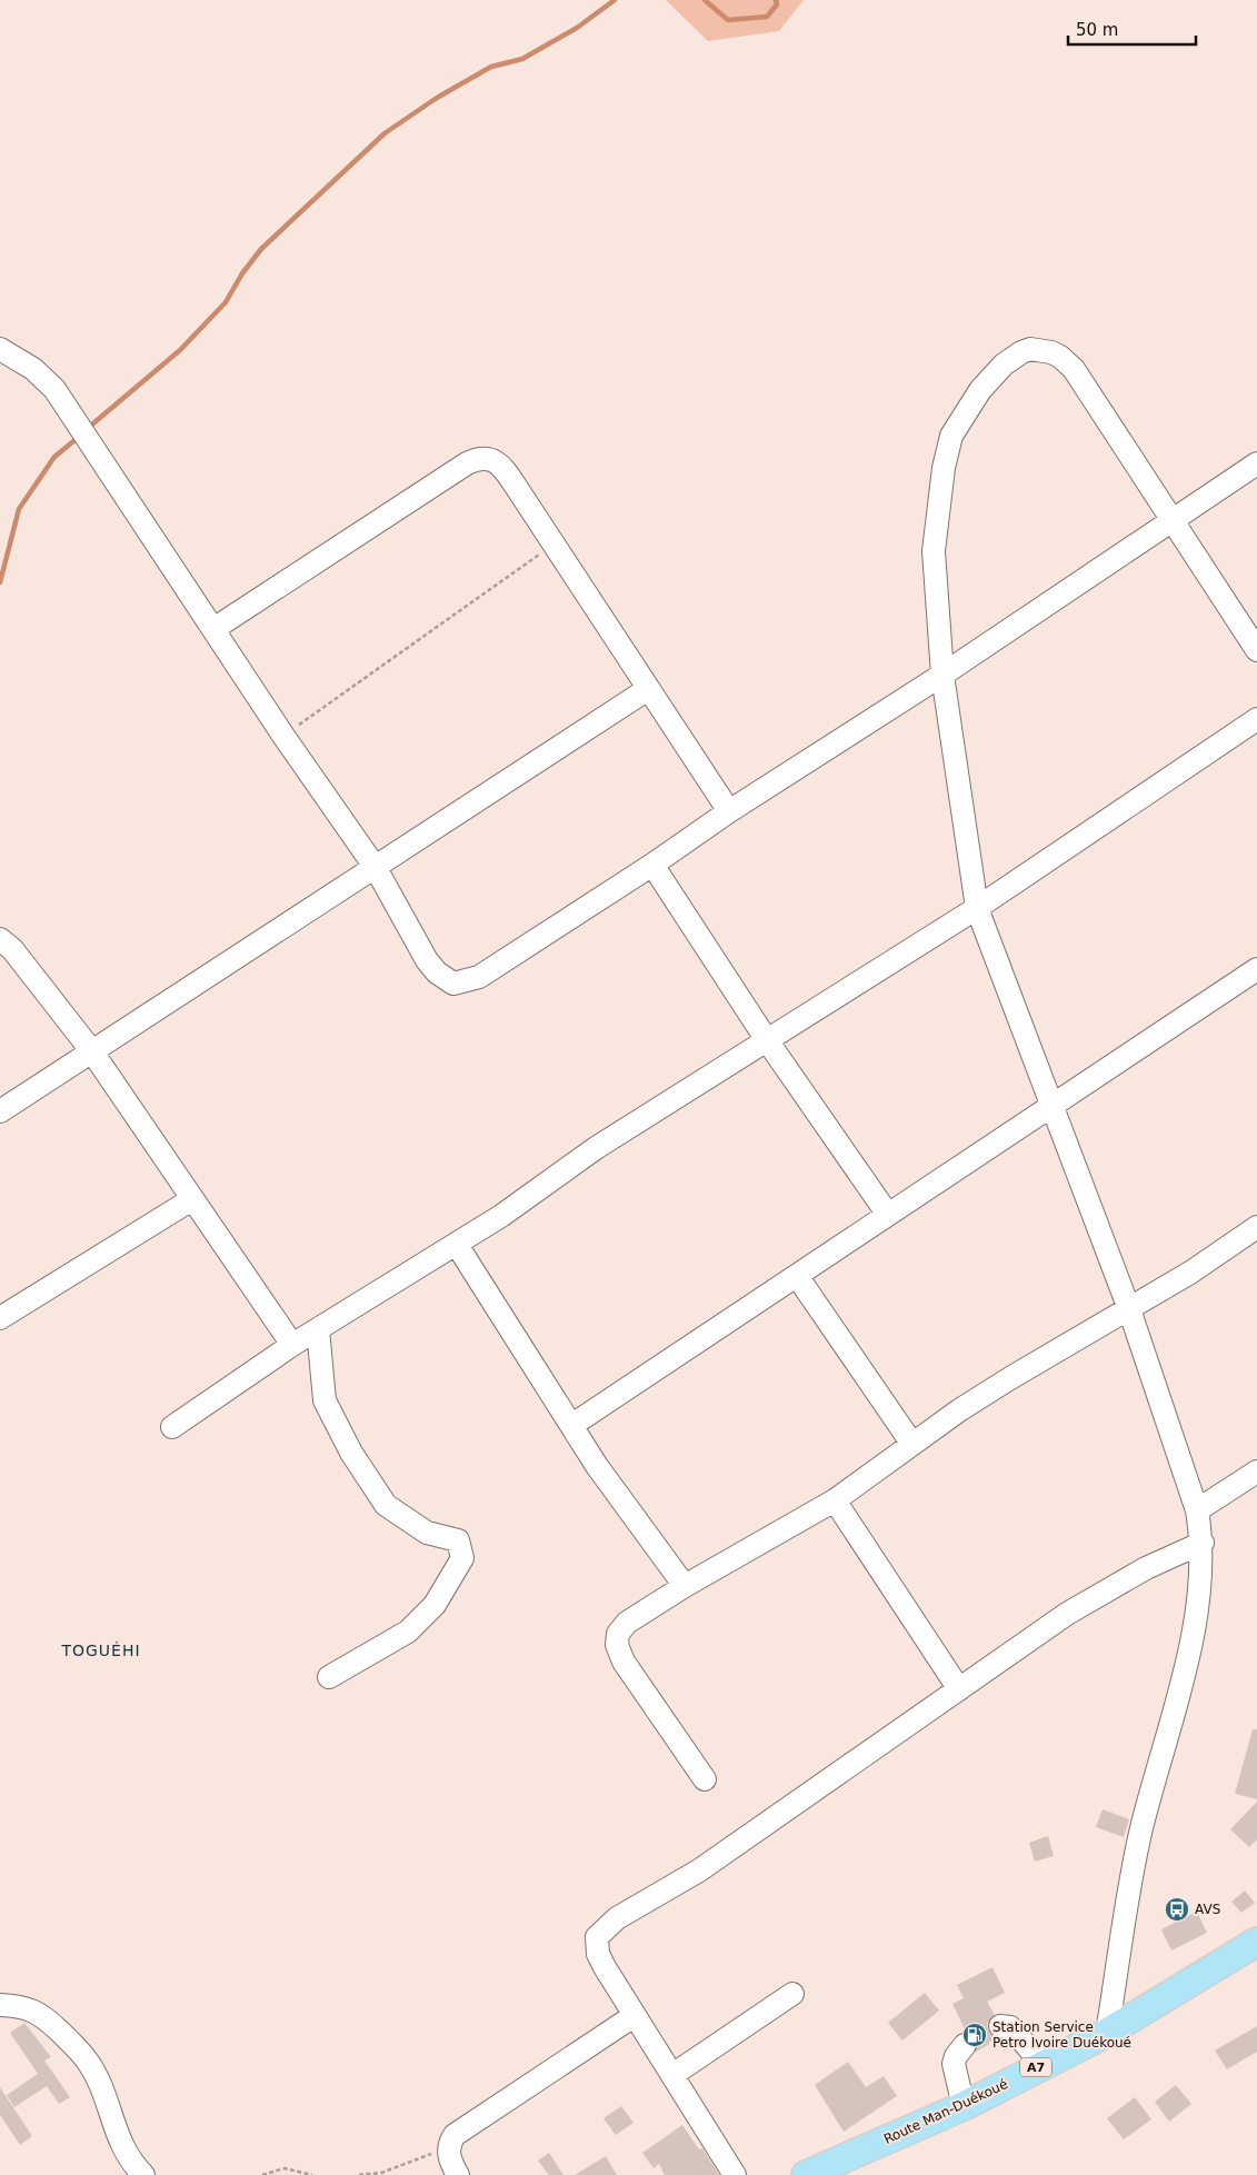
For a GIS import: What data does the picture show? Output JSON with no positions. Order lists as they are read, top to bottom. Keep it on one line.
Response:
{"streets":{"main road":["A7","Route Man-Duékoué"]},"districts":["TOGUÉHI"],"places":{"bus stop":["AVS"],"fuel station":["Station Service Petro Ivoire Duékoué"]},"scale_bar":"50 m"}
